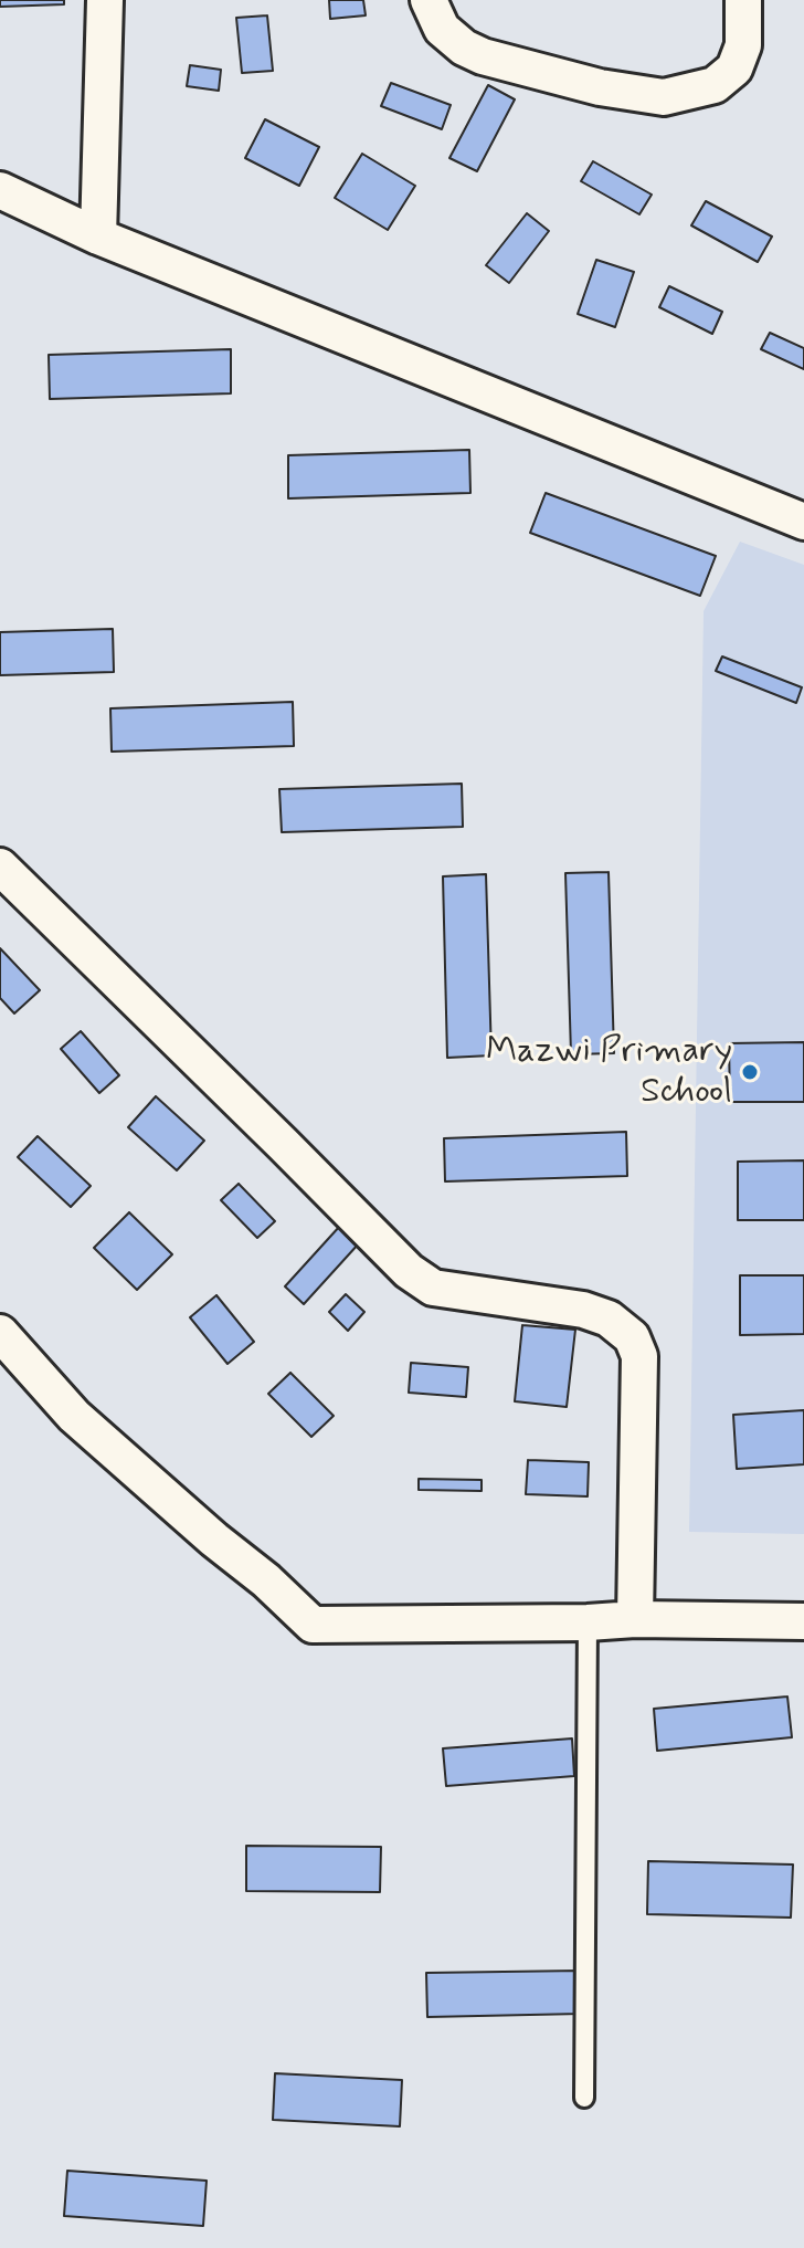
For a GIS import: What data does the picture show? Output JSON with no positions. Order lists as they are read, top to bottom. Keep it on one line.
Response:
{"places":["Mazwi Primary School"]}
